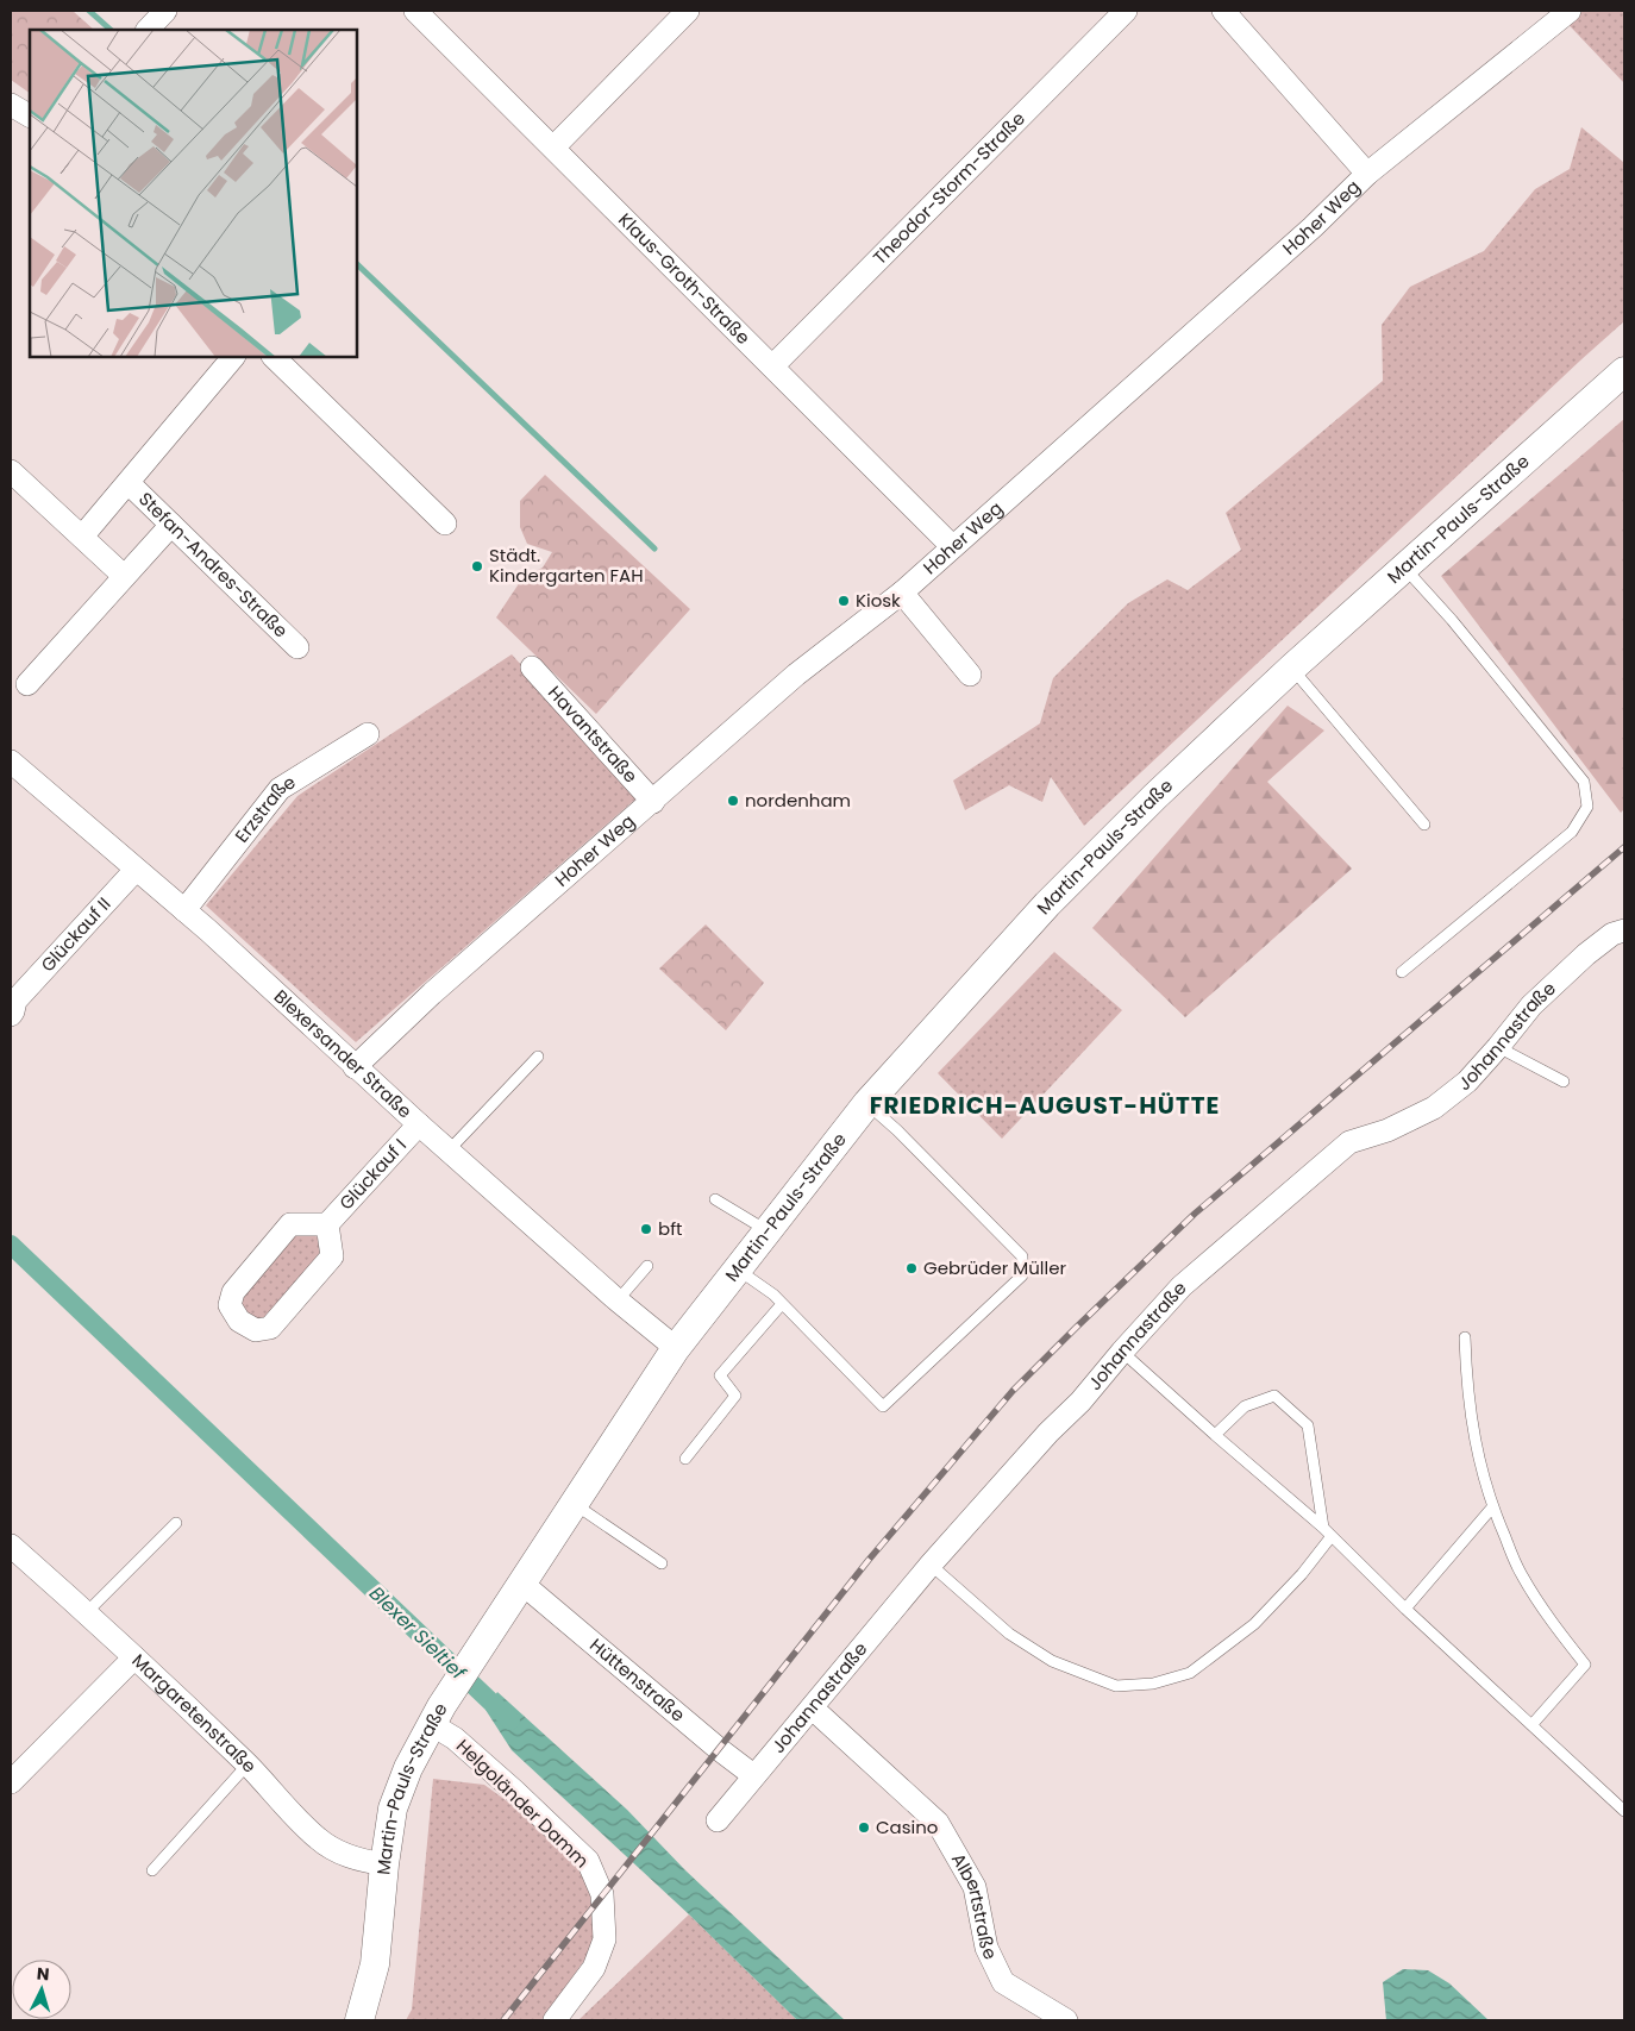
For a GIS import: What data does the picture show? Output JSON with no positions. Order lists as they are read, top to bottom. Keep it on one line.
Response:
{"streets":{"street":["Theodor-Storm-Straße","Hoher Weg","Klaus-Groth-Straße","Martin-Pauls-Straße","Stefan-Andres-Straße","Havantstraße","Erzstraße","Glückauf II","Johannastraße","Blexersander Straße","Glückauf I","Hüttenstraße","Margaretenstraße","Helgoländer Damm","Albertstraße"]},"crossings":[["Theodor-Storm-Straße","Klaus-Groth-Straße"],["Hoher Weg","Klaus-Groth-Straße"],["Hoher Weg","Havantstraße"],["Hoher Weg","Blexersander Straße"],["Martin-Pauls-Straße","Blexersander Straße"],["Martin-Pauls-Straße","Hüttenstraße"],["Martin-Pauls-Straße","Margaretenstraße"],["Martin-Pauls-Straße","Helgoländer Damm"],["Erzstraße","Blexersander Straße"],["Glückauf II","Blexersander Straße"],["Johannastraße","Hüttenstraße"],["Johannastraße","Albertstraße"],["Blexersander Straße","Glückauf I"]],"districts":["FRIEDRICH-AUGUST-HÜTTE"],"water":["Blexer Sieltief"],"places":["Städt. Kindergarten FAH","Kiosk","nordenham","bft","Gebrüder Müller","Casino"],"north":"top"}
